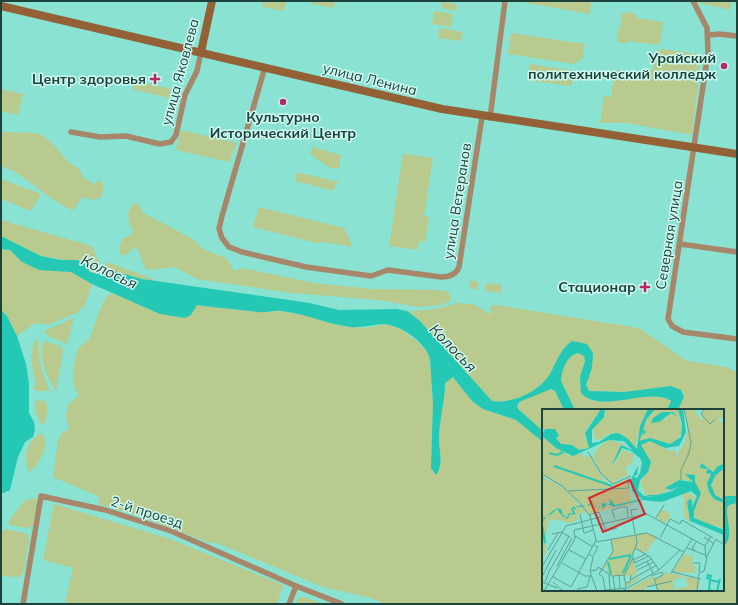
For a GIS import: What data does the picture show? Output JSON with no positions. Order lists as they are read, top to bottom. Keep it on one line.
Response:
{"streets":{"main road":["улица Яковлева","улица Ленина"],"street":["улица Ветеранов","Северная улица","2-й проезд"]},"crossings":[["улица Яковлева","улица Ленина"],["улица Ленина","улица Ветеранов"],["улица Ленина","Северная улица"]],"water":["Колосья"],"places":{"other":["Урайский политехнический колледж","Культурно Исторический Центр"],"health":["Центр здоровья","Стационар"]}}
